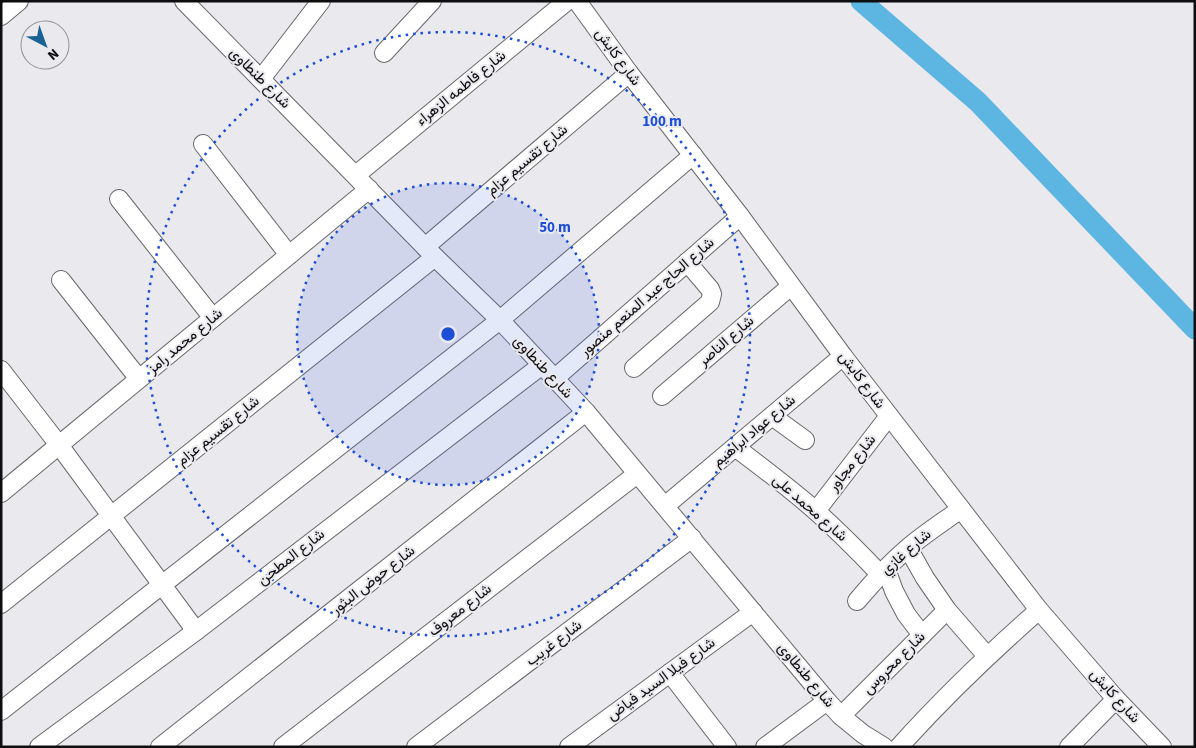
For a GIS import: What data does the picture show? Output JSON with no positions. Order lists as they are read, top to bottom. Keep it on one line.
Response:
{"streets":{"street":["شارع كابش","شارع طنطاوى","شارع فاطمه الزهراء","شارع تقسيم عزام","شارع الحاج عبد المنعم منصور","شارع محمد رامز","شارع الناصر","شارع عواد ابراهيم","شارع مجاور","شارع محمد على","شارع غازي","شارع المطحن","شارع حوض البثور","شارع معروف","شارع غريب","شارع محروس","شارع فيلا السيد فياض"]},"crossings":[["شارع كابش","شارع تقسيم عزام"],["شارع كابش","شارع الحاج عبد المنعم منصور"],["شارع كابش","شارع الناصر"],["شارع كابش","شارع عواد ابراهيم"],["شارع كابش","شارع مجاور"],["شارع كابش","شارع غازي"],["شارع طنطاوى","شارع فاطمه الزهراء"],["شارع طنطاوى","شارع تقسيم عزام"],["شارع طنطاوى","شارع الحاج عبد المنعم منصور"],["شارع طنطاوى","شارع محمد رامز"],["شارع طنطاوى","شارع عواد ابراهيم"],["شارع طنطاوى","شارع المطحن"],["شارع طنطاوى","شارع حوض البثور"],["شارع طنطاوى","شارع معروف"],["شارع طنطاوى","شارع غريب"],["شارع طنطاوى","شارع محروس"],["شارع طنطاوى","شارع فيلا السيد فياض"],["شارع عواد ابراهيم","شارع محمد على"],["شارع مجاور","شارع محمد على"],["شارع محمد على","شارع غازي"]],"north":"bottom right","rings":["100 m","50 m"]}
